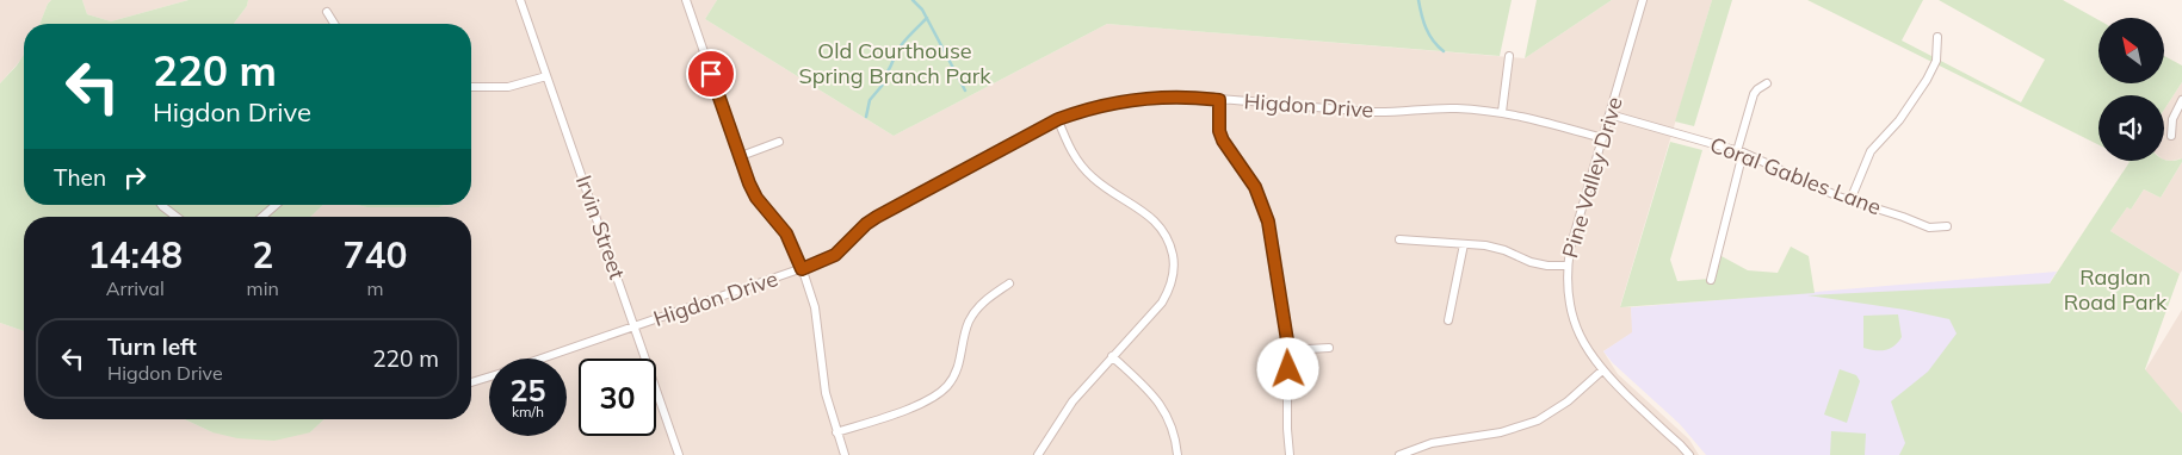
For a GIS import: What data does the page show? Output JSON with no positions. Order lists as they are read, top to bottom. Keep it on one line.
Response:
{"streets":{"street":["Higdon Drive","Coral Gables Lane","Pine Valley Drive","Irvin Street"]},"crossings":[["Higdon Drive","Pine Valley Drive"],["Higdon Drive","Irvin Street"],["Coral Gables Lane","Pine Valley Drive"]],"parks":["Old Courthouse Spring Branch Park","Raglan Road Park"],"north":"top left","page":{"turn":["220 m","Higdon Drive"],"then":"Then","eta":["14:48","Arrival","2","min","740","m"],"list":[{"name":"Turn left","note":"Higdon Drive","value":"220 m"}],"speed":"25 km/h","limit":"30"}}
